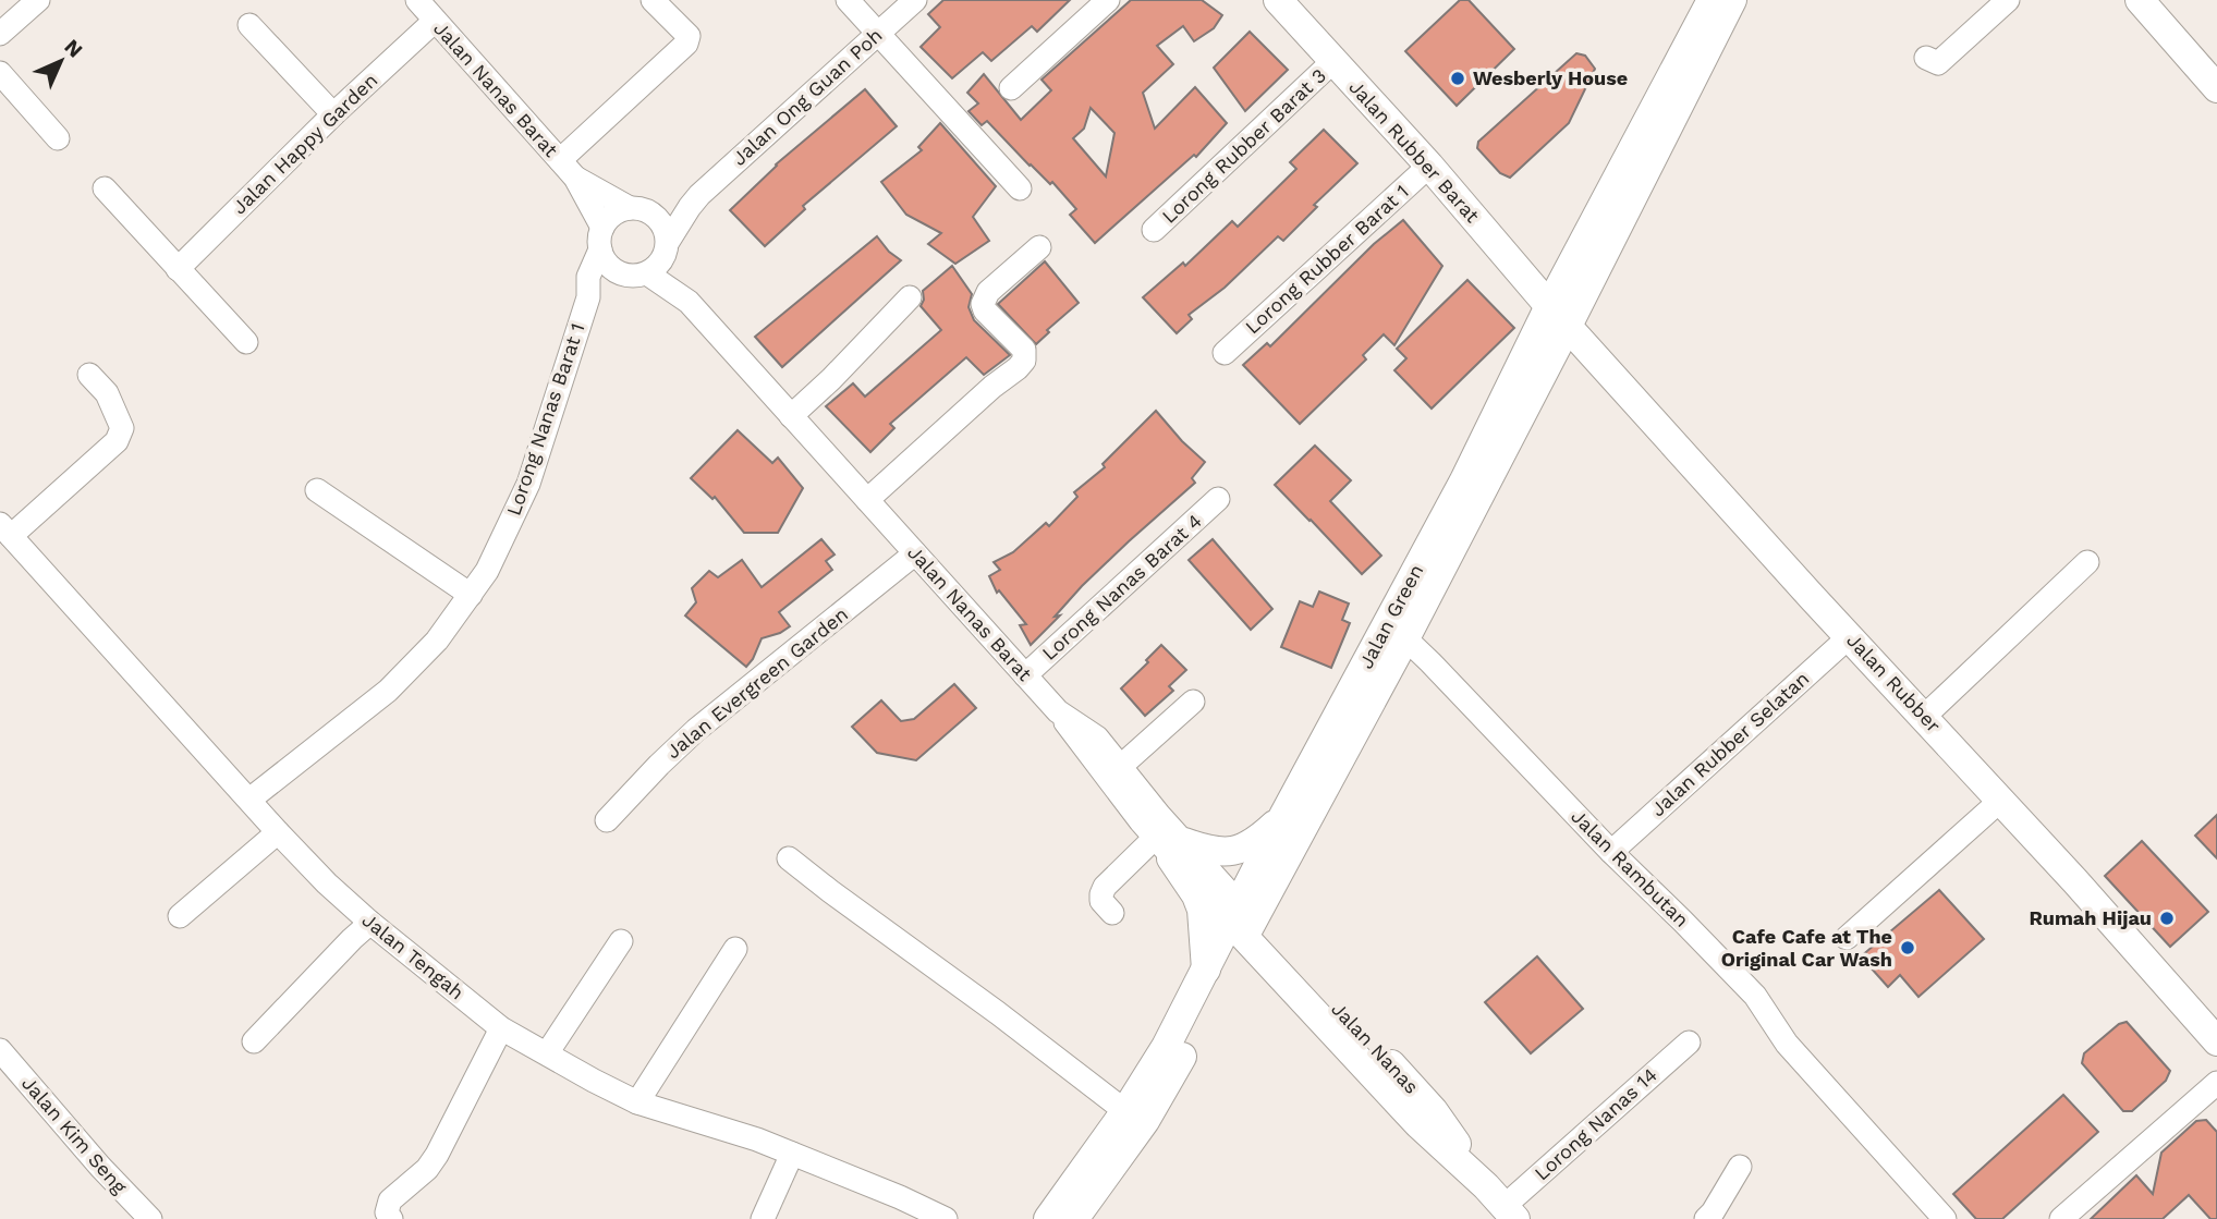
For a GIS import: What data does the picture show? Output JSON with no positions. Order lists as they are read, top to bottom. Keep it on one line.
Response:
{"streets":{"main road":["Jalan Rubber Barat","Jalan Green","Jalan Rubber","Jalan Nanas"],"street":["Jalan Nanas Barat","Jalan Ong Guan Poh","Jalan Happy Garden","Lorong Rubber Barat 3","Lorong Rubber Barat 1","Lorong Nanas Barat 1","Lorong Nanas Barat 4","Jalan Evergreen Garden","Jalan Rubber Selatan","Jalan Rambutan","Jalan Tengah","Lorong Nanas 14","Jalan Kim Seng"]},"crossings":[["Jalan Nanas Barat","Jalan Ong Guan Poh"],["Jalan Nanas Barat","Jalan Happy Garden"],["Jalan Nanas Barat","Lorong Nanas Barat 1"],["Jalan Nanas Barat","Lorong Nanas Barat 4"],["Jalan Nanas Barat","Jalan Evergreen Garden"],["Jalan Ong Guan Poh","Lorong Nanas Barat 1"],["Lorong Rubber Barat 3","Jalan Rubber Barat"],["Jalan Rubber Barat","Lorong Rubber Barat 1"],["Jalan Rubber Barat","Jalan Green"],["Jalan Rubber Barat","Jalan Rubber"],["Lorong Nanas Barat 1","Jalan Tengah"],["Jalan Green","Jalan Rubber"],["Jalan Green","Jalan Rambutan"],["Jalan Green","Jalan Nanas"],["Jalan Rubber","Jalan Rubber Selatan"],["Jalan Rubber Selatan","Jalan Rambutan"],["Jalan Nanas","Lorong Nanas 14"]],"places":["Wesberly House","Rumah Hijau","Cafe Cafe at The Original Car Wash"],"north":"top right"}
